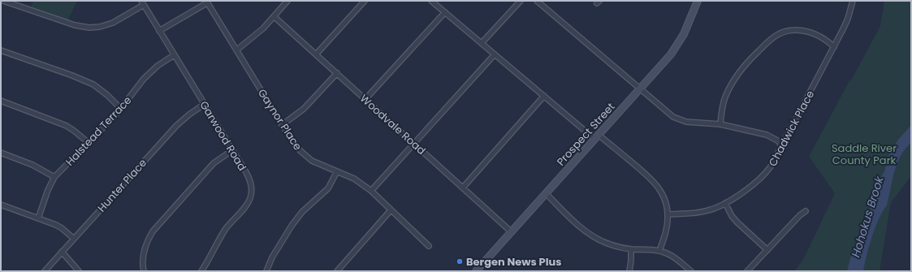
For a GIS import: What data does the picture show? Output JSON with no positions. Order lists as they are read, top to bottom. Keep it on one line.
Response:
{"streets":{"main road":["Prospect Street"],"street":["Gaynor Place","Woodvale Road","Chadwick Place","Halstead Terrace","Garwood Road","Hunter Place"]},"crossings":[["Woodvale Road","Prospect Street"],["Halstead Terrace","Garwood Road"],["Garwood Road","Hunter Place"]],"water":["Hohokus Brook"],"parks":["Saddle River County Park"],"places":["Bergen News Plus"]}
